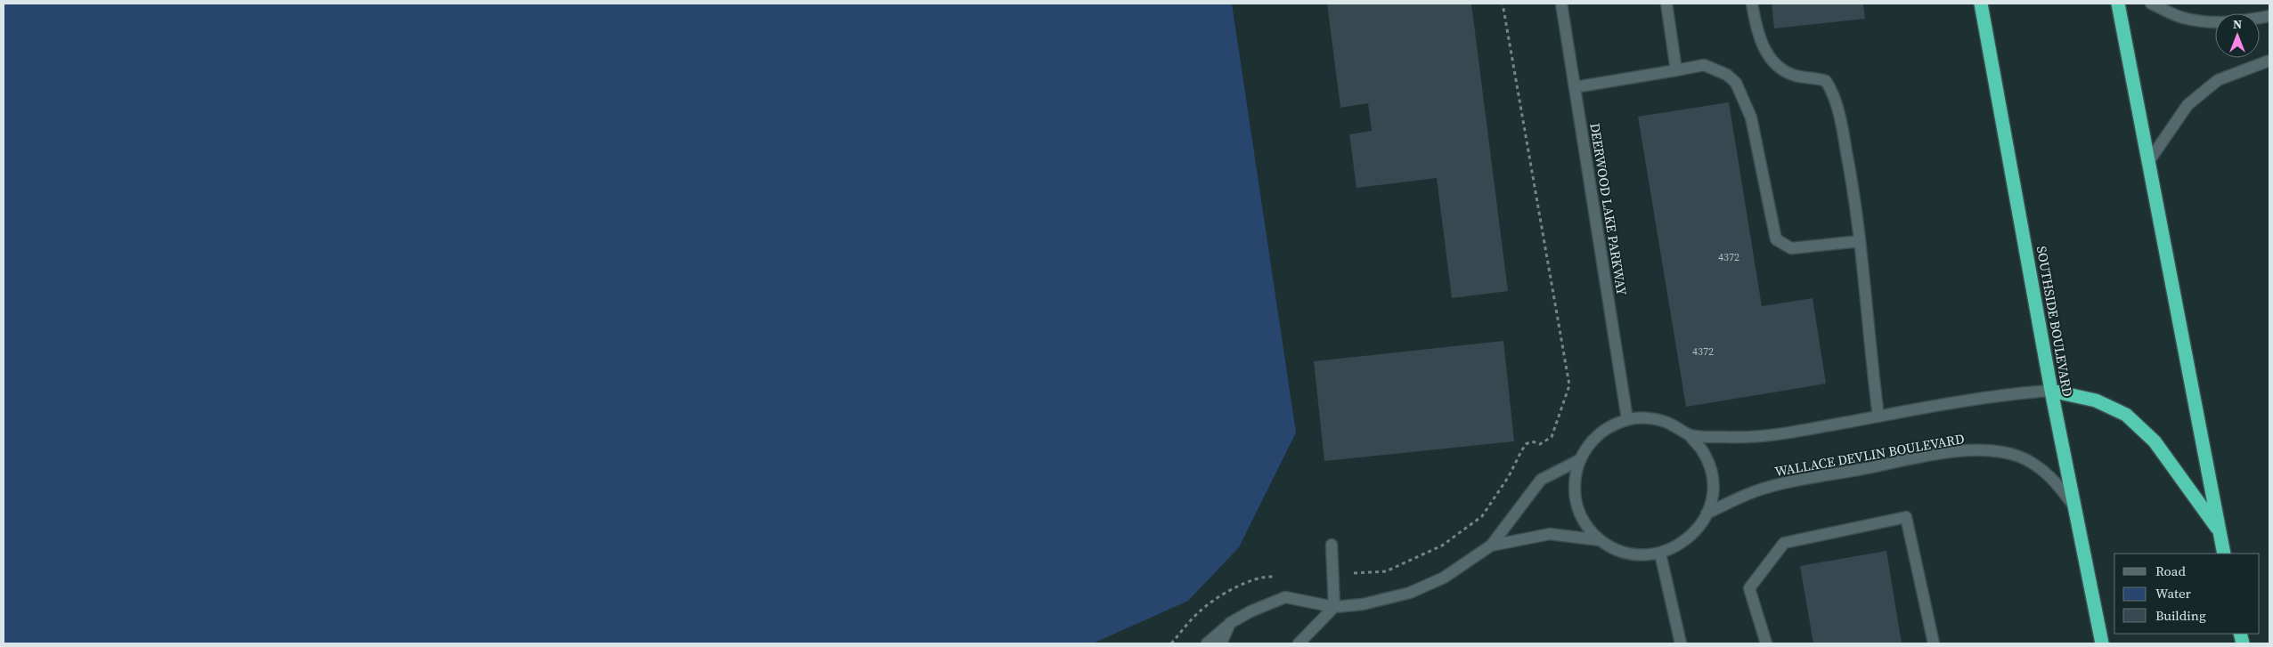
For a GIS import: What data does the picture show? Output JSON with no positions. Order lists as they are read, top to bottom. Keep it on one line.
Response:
{"streets":{"highway":["SOUTHSIDE BOULEVARD"],"street":["DEERWOOD LAKE PARKWAY","WALLACE DEVLIN BOULEVARD"]},"crossings":[["DEERWOOD LAKE PARKWAY","WALLACE DEVLIN BOULEVARD"],["SOUTHSIDE BOULEVARD","WALLACE DEVLIN BOULEVARD"]],"house_numbers":["4372","4372"],"legend":["Road","Water","Building"],"north":"top"}
